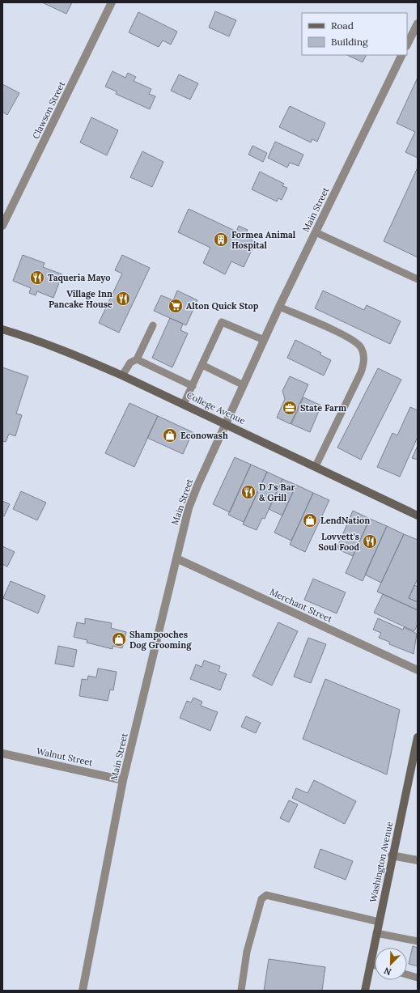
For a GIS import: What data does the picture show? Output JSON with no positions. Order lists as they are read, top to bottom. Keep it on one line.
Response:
{"streets":{"main road":["College Avenue","Washington Avenue"],"street":["Clawson Street","Main Street","Merchant Street","Walnut Street"]},"crossings":[["Main Street","College Avenue"],["Main Street","Merchant Street"],["Main Street","Walnut Street"]],"places":{"building":["Formea Animal Hospital"],"restaurant":["Taqueria Mayo","Village Inn Pancake House","D J's Bar & Grill","Lovvett's Soul Food"],"supermarket":["Alton Quick Stop"],"office":["State Farm"],"shop":["Econowash","LendNation","Shampooches Dog Grooming"]},"legend":["Road","Building"],"north":"bottom left"}
